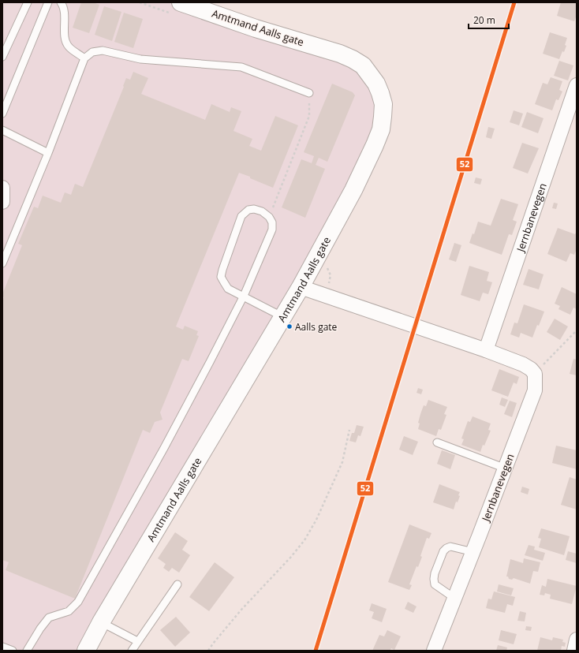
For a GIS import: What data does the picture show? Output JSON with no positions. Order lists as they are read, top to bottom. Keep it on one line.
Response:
{"streets":{"main road":["Amtmand Aalls gate"],"street":["Jernbanevegen"]},"places":["Aalls gate"],"lines":["transit line 52"],"scale_bar":"20 m"}
